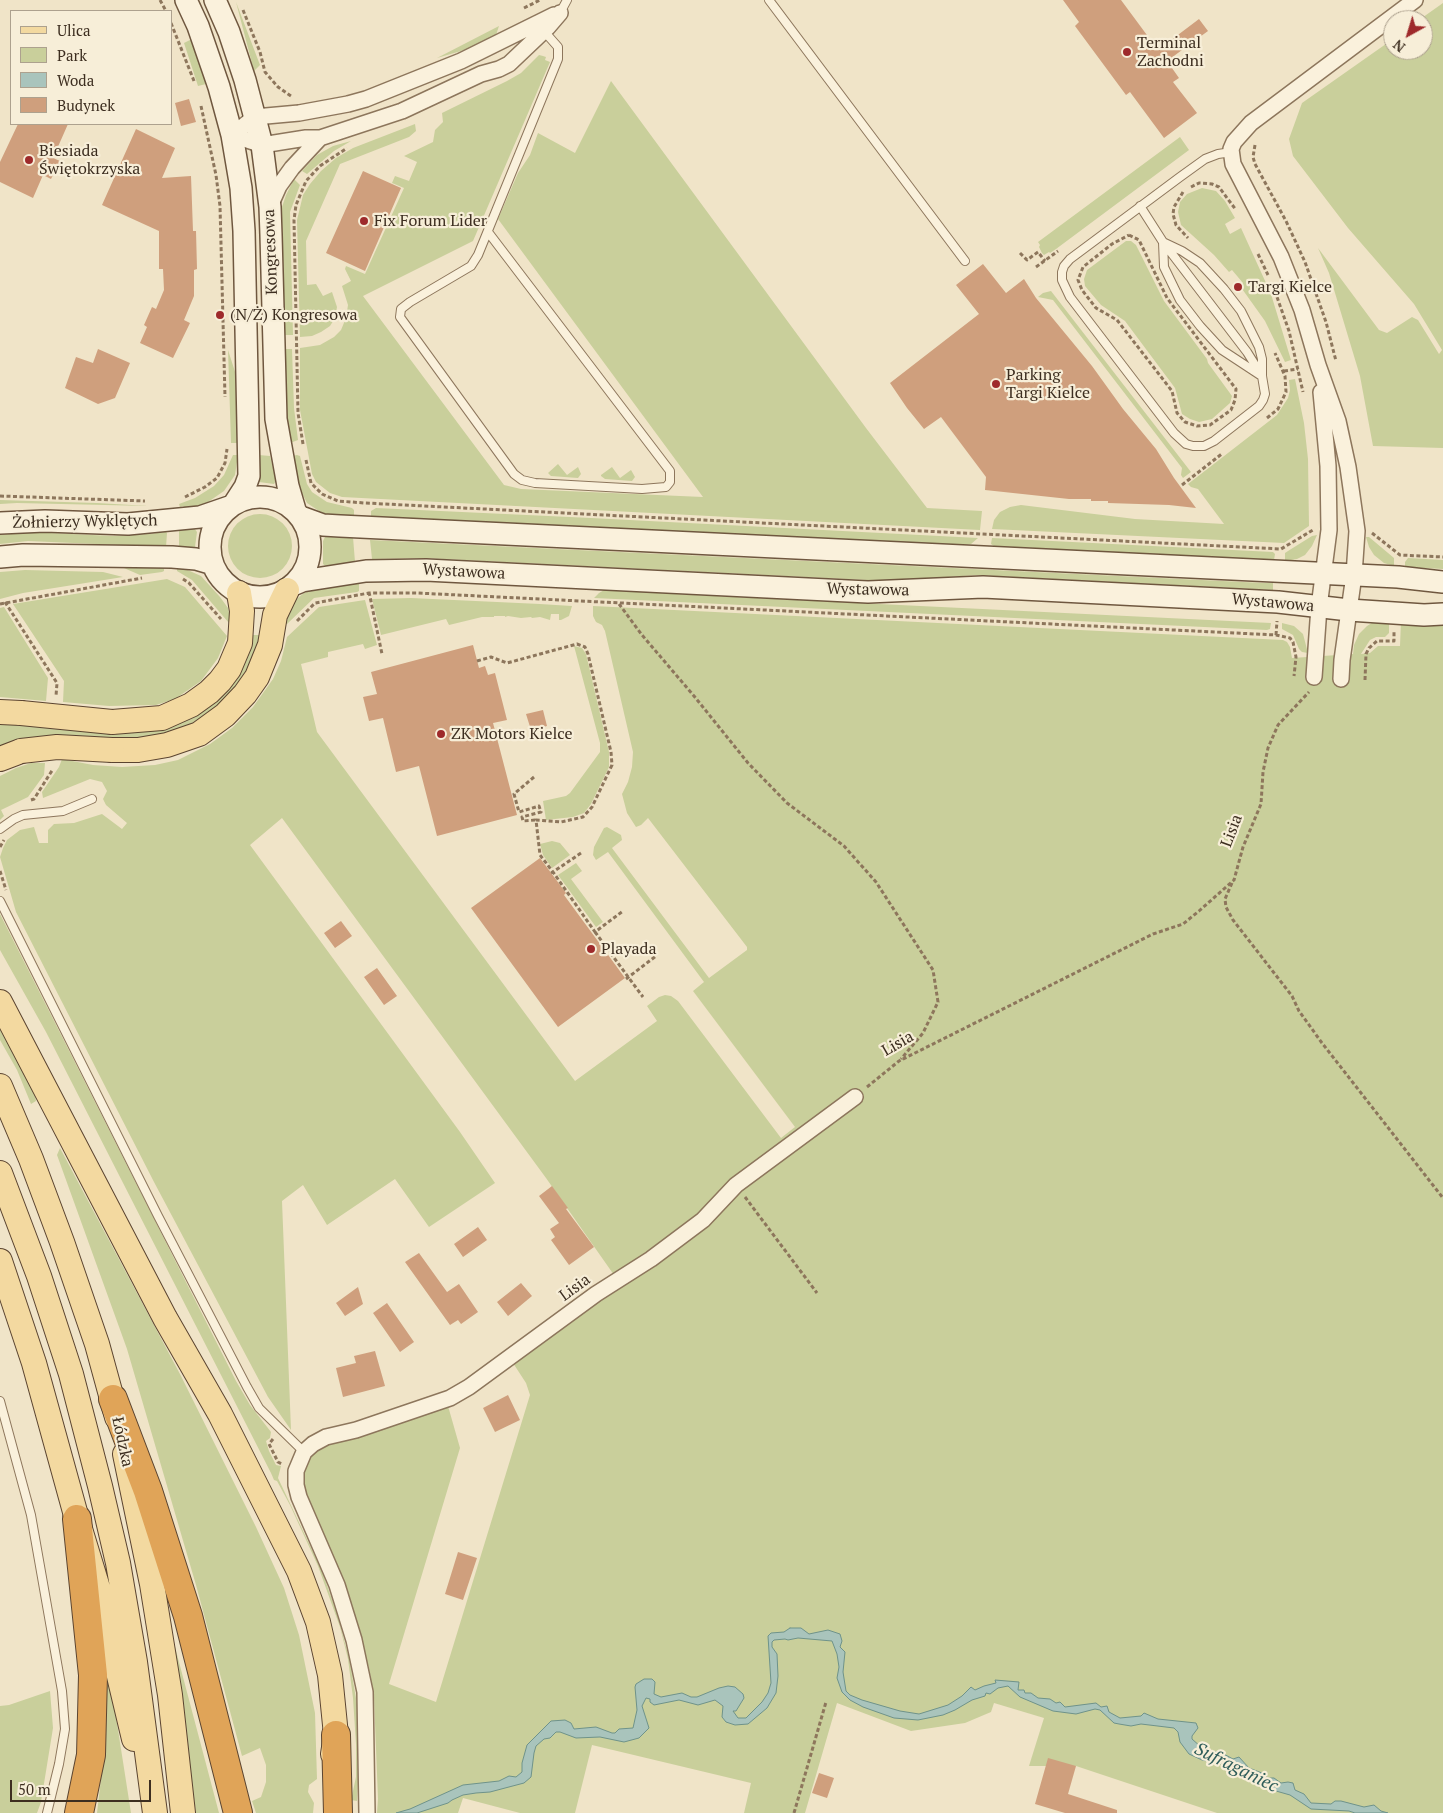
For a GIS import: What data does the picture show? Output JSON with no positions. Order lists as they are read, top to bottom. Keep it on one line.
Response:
{"streets":{"main road":["Łódzka"],"street":["Kongresowa","Żołnierzy Wyklętych","Wystawowa","Lisia"]},"crossings":[["Kongresowa","Żołnierzy Wyklętych"],["Kongresowa","Wystawowa"],["Żołnierzy Wyklętych","Wystawowa"]],"water":["Sufraganiec"],"places":["Terminal Zachodni","Biesiada Świętokrzyska","Fix Forum Lider","Targi Kielce","(N/Ż) Kongresowa","Parking Targi Kielce","ZK Motors Kielce","Playada"],"legend":["Ulica","Park","Woda","Budynek"],"scale_bar":"50 m","north":"bottom left"}
